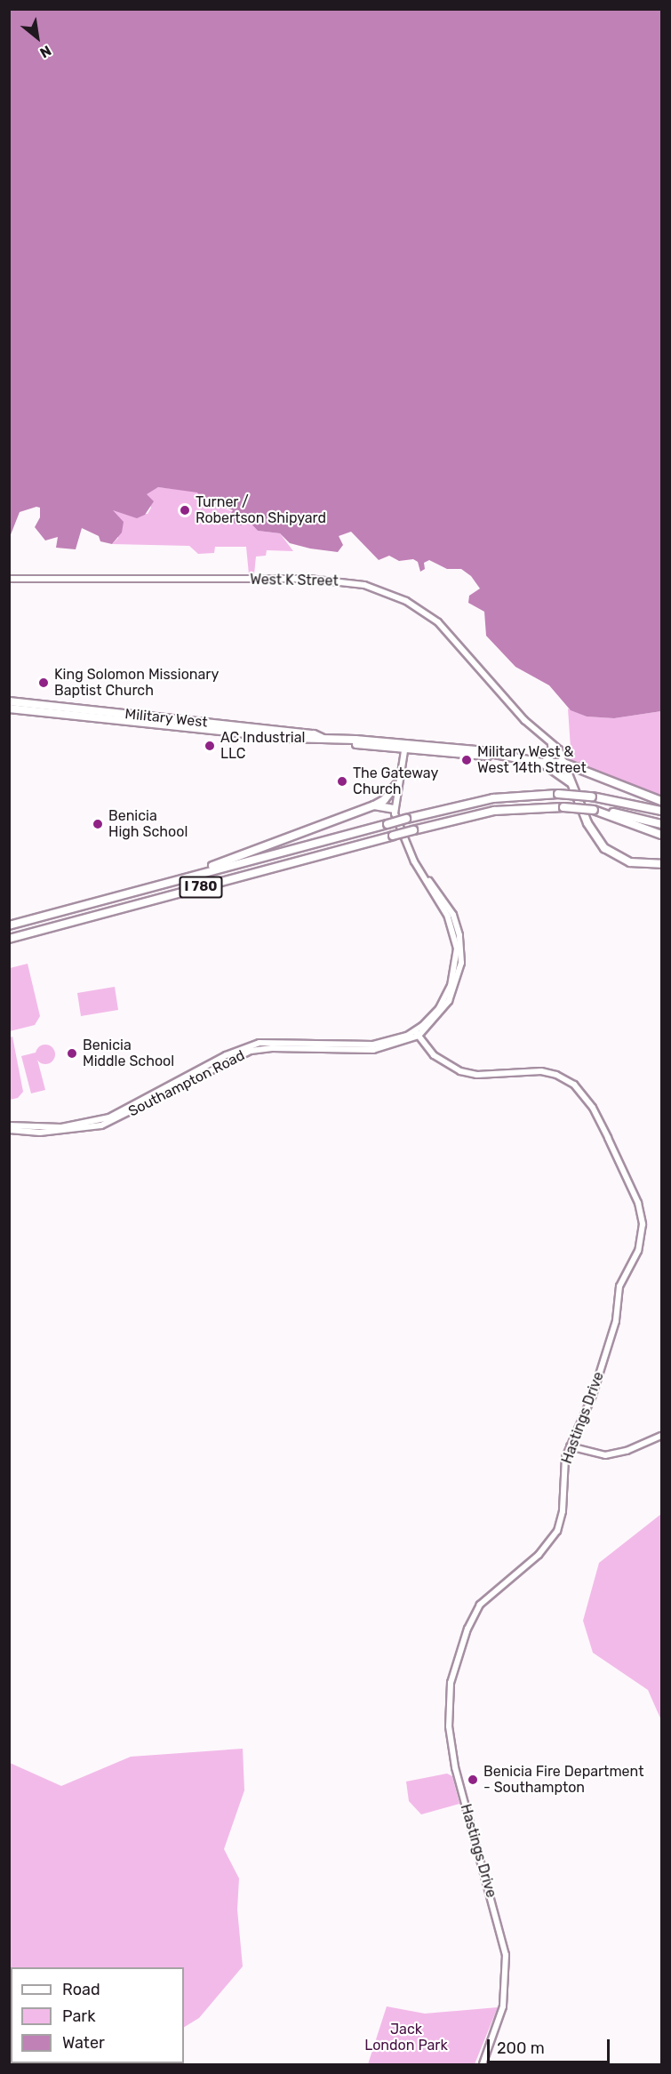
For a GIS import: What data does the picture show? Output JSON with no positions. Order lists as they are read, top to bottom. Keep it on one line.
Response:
{"streets":{"highway":["I 780"],"main road":["Military West"],"street":["West K Street","Southampton Road","Hastings Drive"]},"crossings":[["West K Street","Military West"],["Military West","Southampton Road"],["Southampton Road","Hastings Drive"]],"parks":["Jack London Park"],"places":["Turner / Robertson Shipyard","King Solomon Missionary Baptist Church","AC Industrial LLC","Military West & West 14th Street","The Gateway Church","Benicia High School","Benicia Middle School","Benicia Fire Department - Southampton"],"legend":["Road","Park","Water"],"scale_bar":"200 m","north":"bottom right"}
